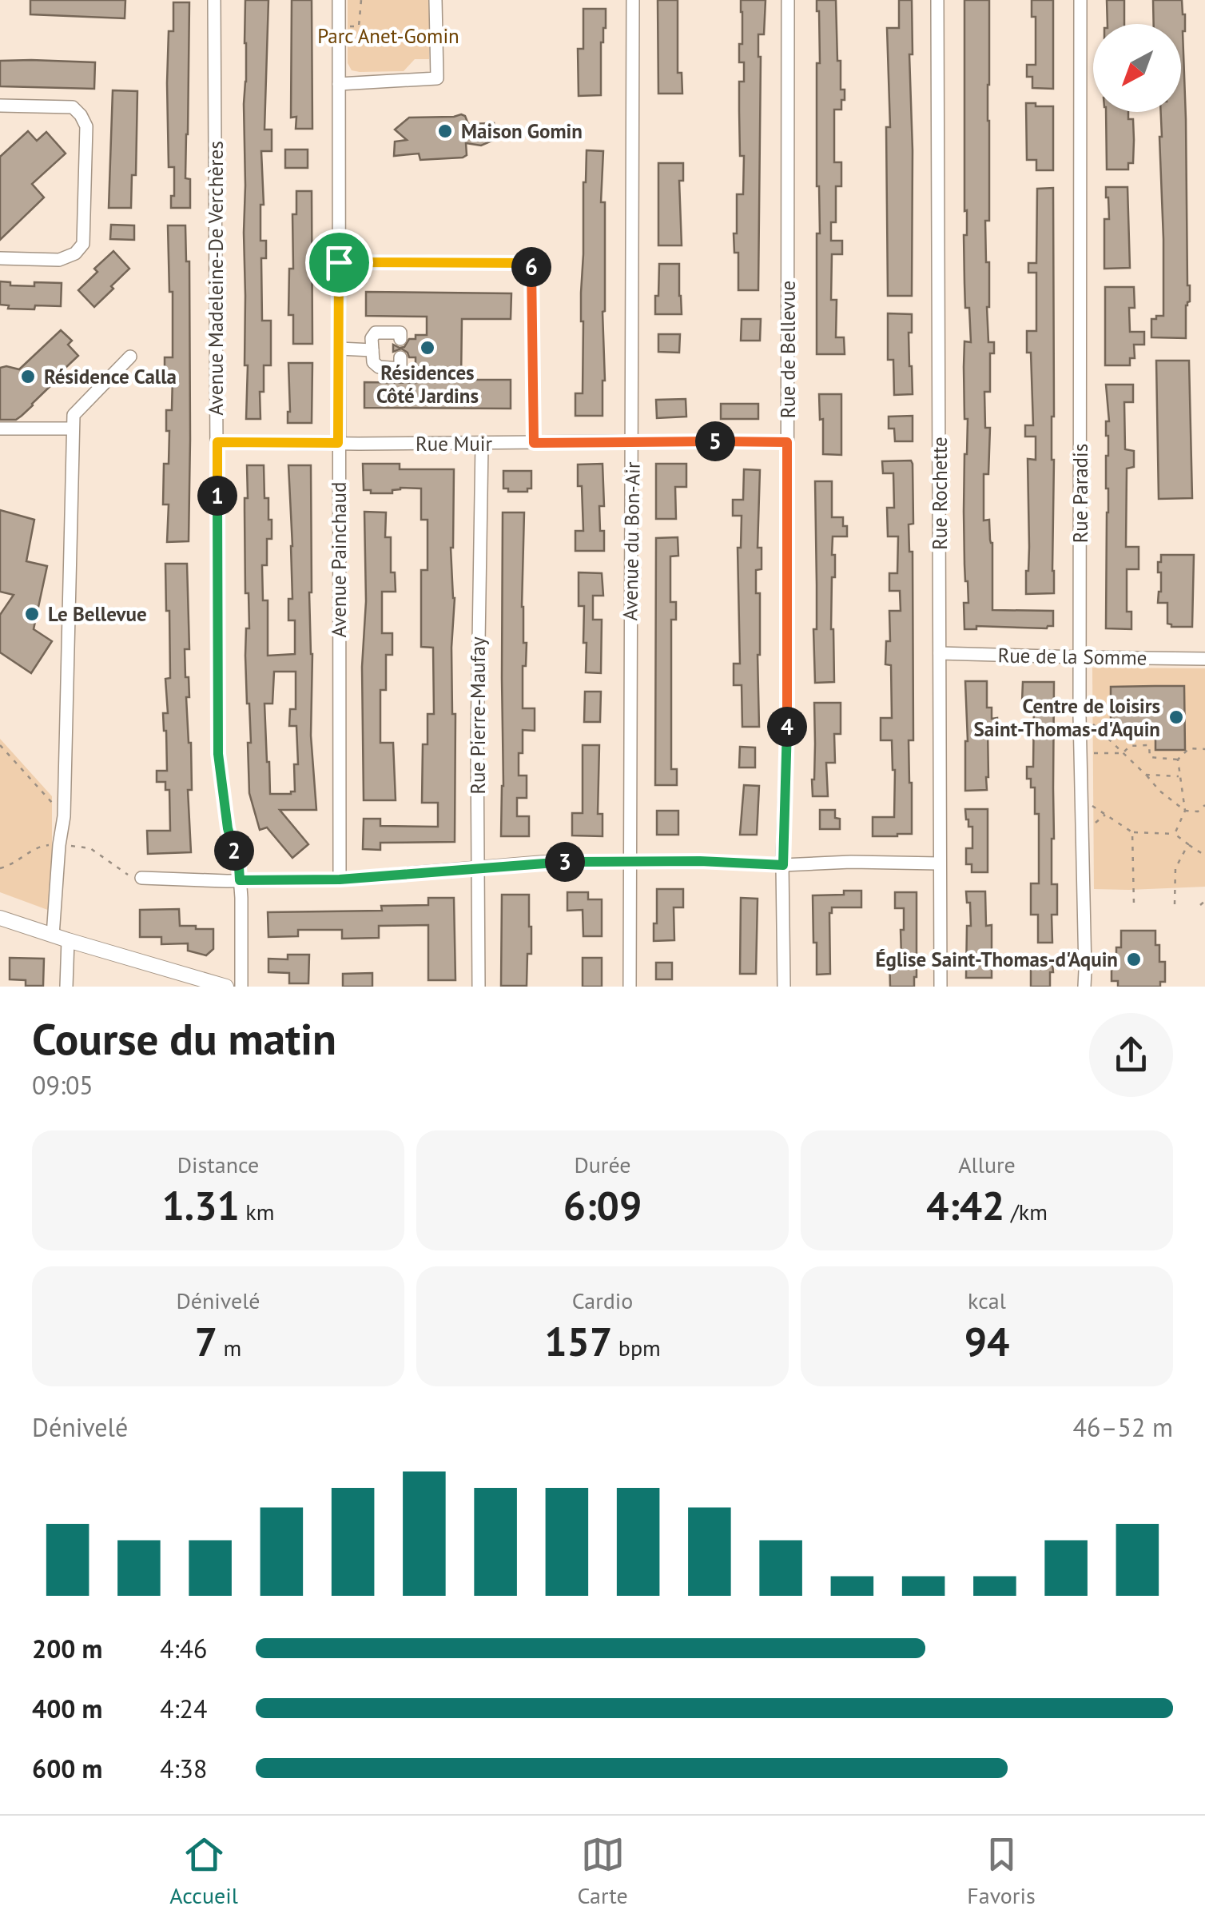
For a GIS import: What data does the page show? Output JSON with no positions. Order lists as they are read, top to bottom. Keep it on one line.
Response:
{"streets":{"street":["Avenue Madeleine-De Verchères","Rue de Bellevue","Rue Muir","Rue Rochette","Rue Paradis","Avenue du Bon-Air","Avenue Painchaud","Rue de la Somme","Rue Pierre-Maufay"]},"crossings":[["Avenue Madeleine-De Verchères","Rue Muir"],["Rue de Bellevue","Rue Muir"],["Rue Muir","Avenue du Bon-Air"],["Rue Muir","Avenue Painchaud"],["Rue Muir","Rue Pierre-Maufay"],["Rue Rochette","Rue de la Somme"],["Rue Paradis","Rue de la Somme"]],"parks":["Parc Anet-Gomin"],"places":["Maison Gomin","Résidences Côté Jardins","Résidence Calla","Le Bellevue","Centre de loisirs Saint-Thomas-d'Aquin","Église Saint-Thomas-d'Aquin"],"north":"bottom left","page":{"pins":["6","5","1","4","2","3"],"heading":["Course du matin","09:05"],"stats":[["Distance","1.31 km"],["Durée","6:09"],["Allure","4:42 /km"],["Dénivelé","7 m"],["Cardio","157 bpm"],["kcal","94"]],"chart":["Dénivelé","46–52 m"],"list":[{"name":"200 m","note":"4:46"},{"name":"400 m","note":"4:24"},{"name":"600 m","note":"4:38"}],"tabs":["Accueil","Carte","Favoris"]}}
